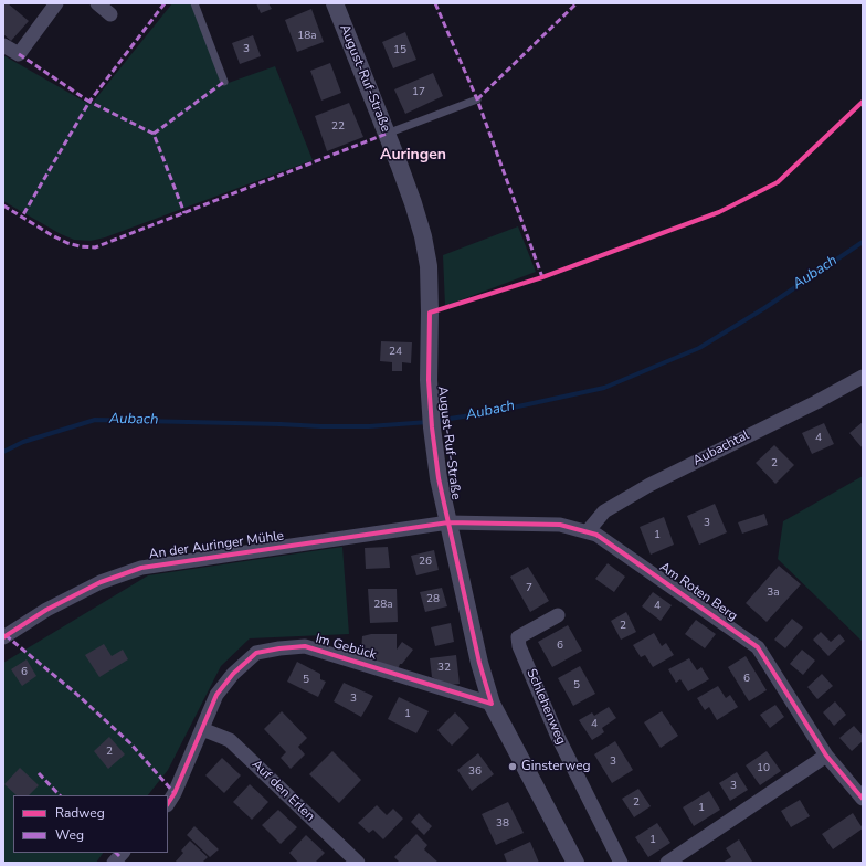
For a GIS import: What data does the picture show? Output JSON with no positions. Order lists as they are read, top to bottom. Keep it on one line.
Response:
{"streets":{"street":["August-Ruf-Straße","Aubachtal","An der Auringer Mühle","Am Roten Berg","Im Gebück","Schlehenweg","Auf den Erlen"]},"crossings":[["August-Ruf-Straße","An der Auringer Mühle"],["August-Ruf-Straße","Am Roten Berg"],["August-Ruf-Straße","Im Gebück"],["Aubachtal","Am Roten Berg"],["An der Auringer Mühle","Am Roten Berg"],["Im Gebück","Auf den Erlen"]],"districts":["Auringen"],"water":["Aubach"],"places":["Ginsterweg"],"house_numbers":["18a","3","15","17","22","24","4","2","3","1","26","7","3a","28","28a","4","2","6","32","6","6","5","5","3","1","4","2","3","10","36","3","2","1","38","1"],"legend":["Radweg","Weg"]}
